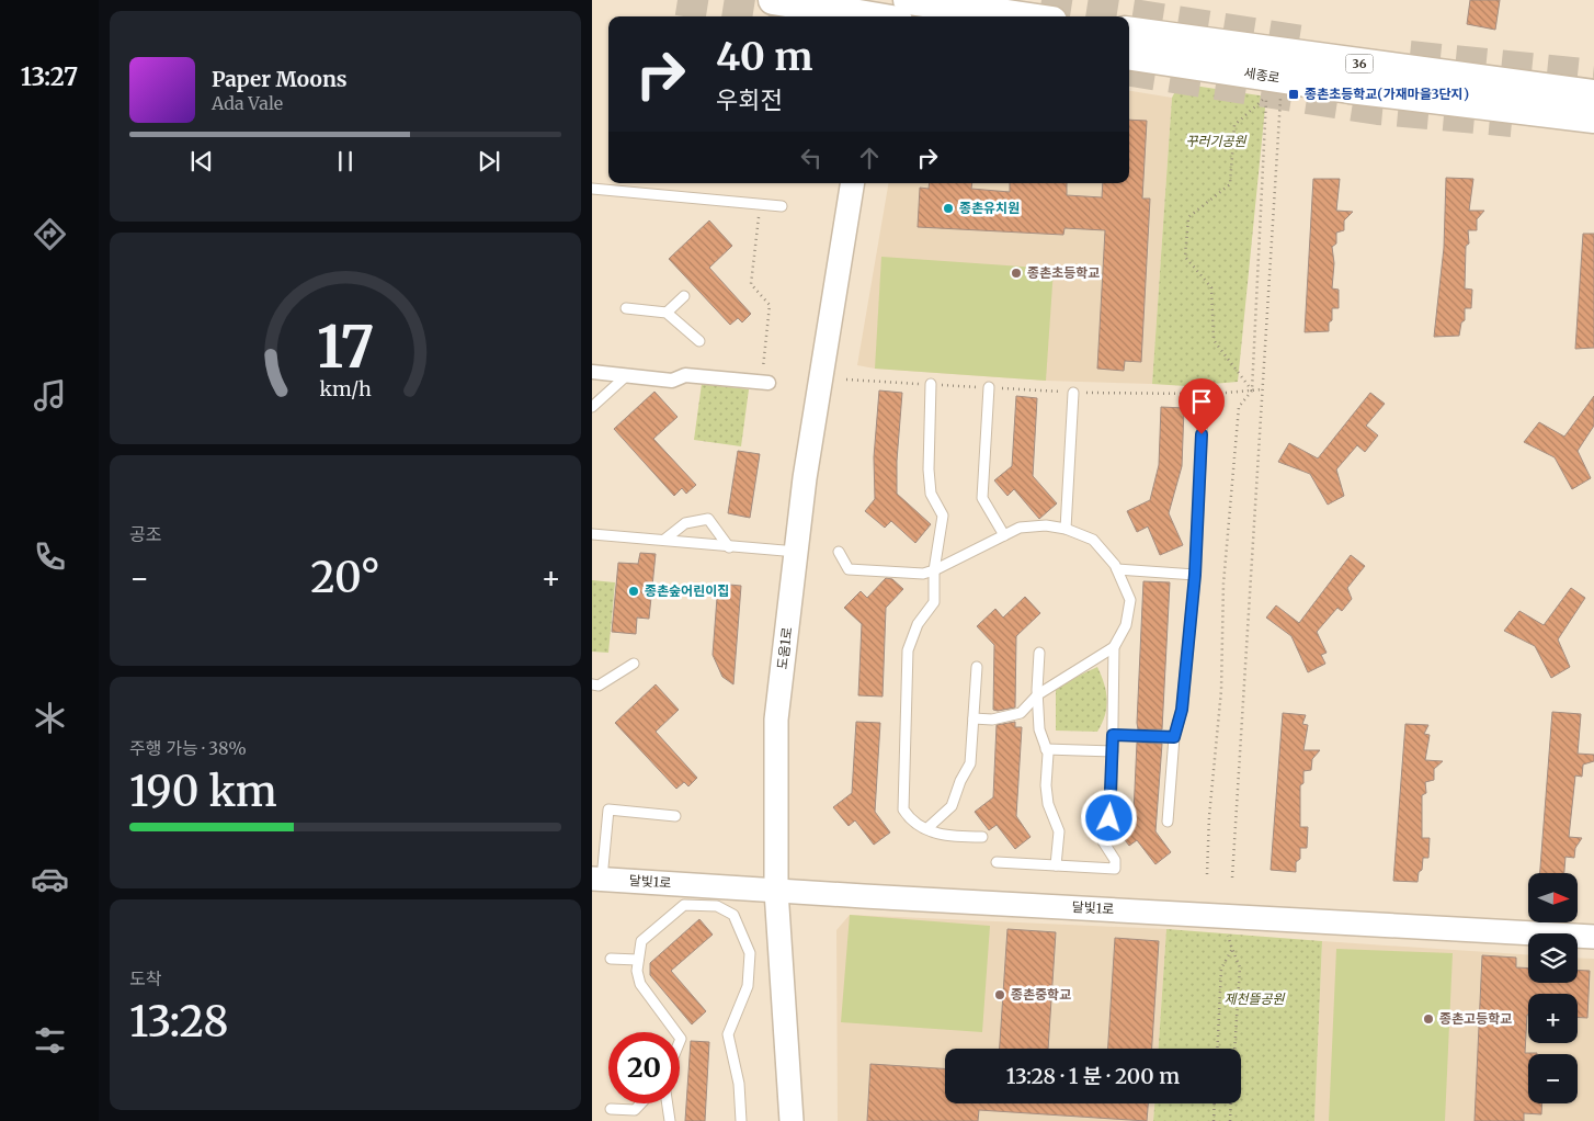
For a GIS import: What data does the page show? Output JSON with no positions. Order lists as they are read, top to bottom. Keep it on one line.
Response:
{"streets":{"main road":["36","세종로"],"street":["도움1로","달빛1로"]},"crossings":[["도움1로","달빛1로"]],"parks":["꾸러기공원","제천뜰공원"],"places":{"transit":["종촌초등학교(가재마을3단지)"],"other":["종촌유치원","종촌초등학교","종촌숲어린이집","종촌중학교","종촌고등학교"]},"north":"right","page":{"tabs":"13:27","turn":["40 m","우회전"],"song":["Paper Moons","Ada Vale"],"tile":["공조",["주행 가능 · 38%","190 km"],["도착","13:28"]],"heat":["−","20°","+"],"map_buttons":["+","−"],"limit":"20","trip":"13:28 · 1 분 · 200 m","gauge":["17","km/h"]}}
